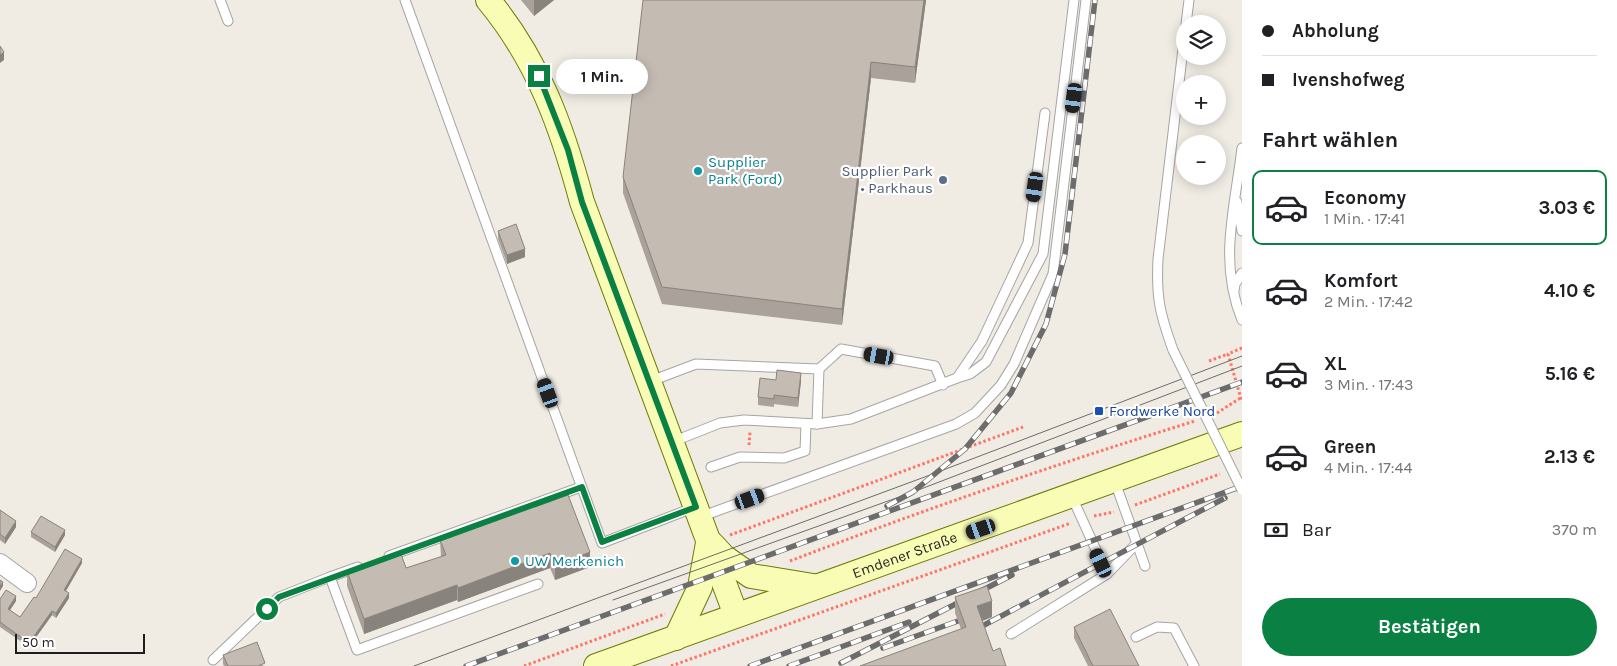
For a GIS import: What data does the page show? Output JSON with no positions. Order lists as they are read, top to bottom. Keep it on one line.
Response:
{"streets":{"street":["Emdener Straße"]},"places":{"other":["Supplier Park (Ford)","Supplier Park • Parkhaus","UW Merkenich"],"transit":["Fordwerke Nord"]},"scale_bar":"50 m","page":{"banner":["Abholung","Ivenshofweg"],"map_buttons":["+","−"],"bubble":"1 Min.","heading":"Fahrt wählen","list":[{"name":"Economy","note":"1 Min. · 17:41","value":"3.03 €"},{"name":"Komfort","note":"2 Min. · 17:42","value":"4.10 €"},{"name":"XL","note":"3 Min. · 17:43","value":"5.16 €"},{"name":"Green","note":"4 Min. · 17:44","value":"2.13 €"}],"pay":["Bar","370 m"],"buttons":"Bestätigen","scale":"50 m"}}
